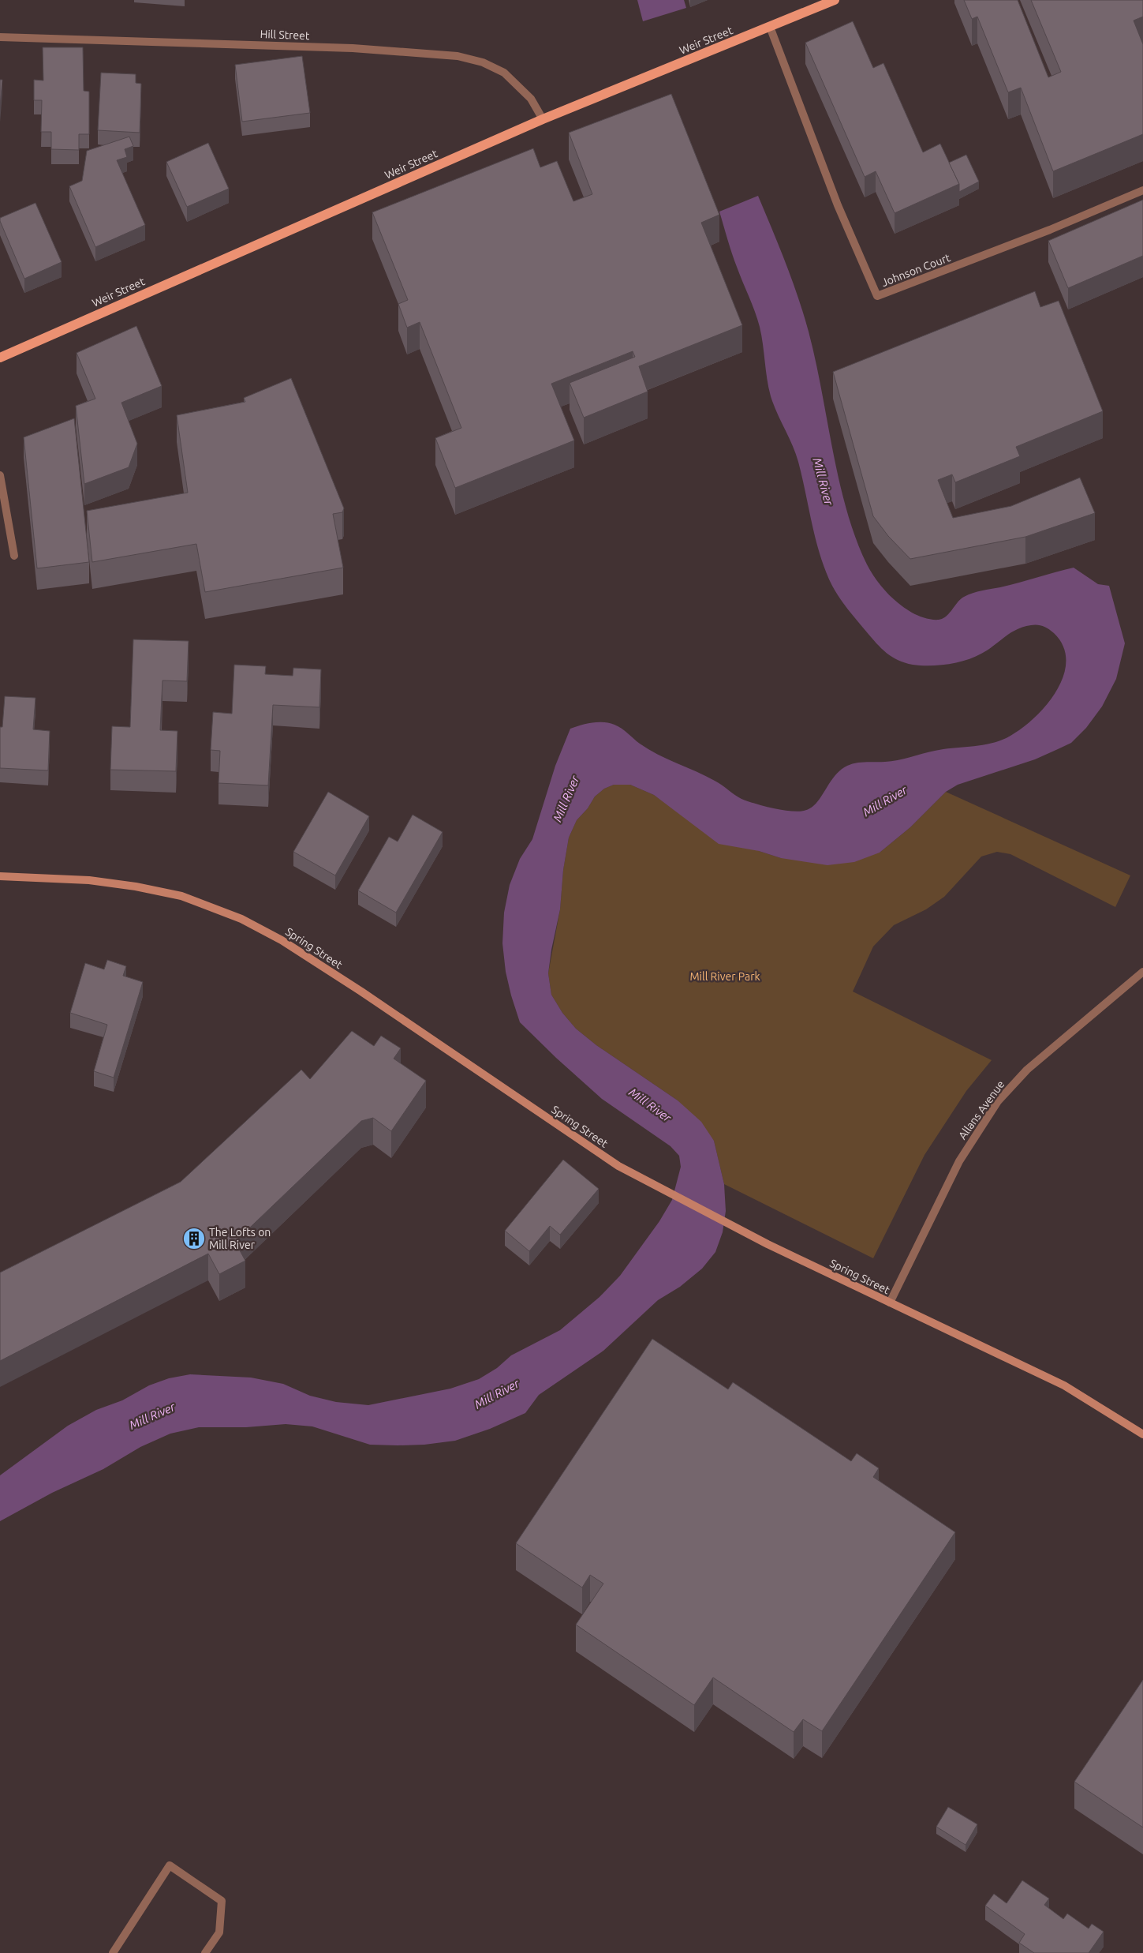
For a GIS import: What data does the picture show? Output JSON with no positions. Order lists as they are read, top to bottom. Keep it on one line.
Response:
{"streets":{"main road":["Weir Street","Spring Street"],"street":["Hill Street","Johnson Court","Allans Avenue"]},"crossings":[["Hill Street","Weir Street"],["Weir Street","Johnson Court"],["Spring Street","Allans Avenue"]],"water":["Mill River"],"parks":["Mill River Park"],"places":{"building":["The Lofts on Mill River"]}}
